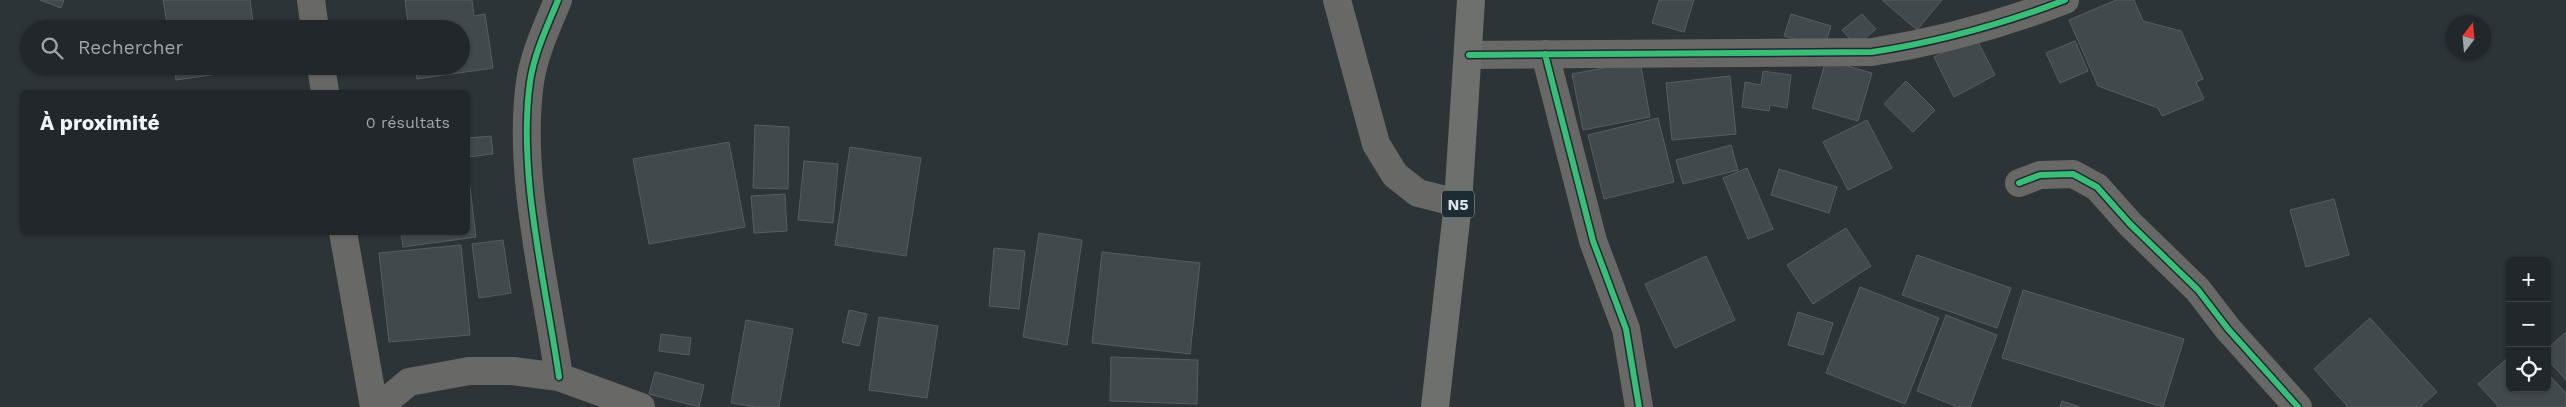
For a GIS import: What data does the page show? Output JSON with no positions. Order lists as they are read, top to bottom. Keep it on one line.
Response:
{"streets":{"highway":["N5"]},"north":"top","page":{"search":"Rechercher","heading":["À proximité","0 résultats"],"map_buttons":["+","−"]}}
